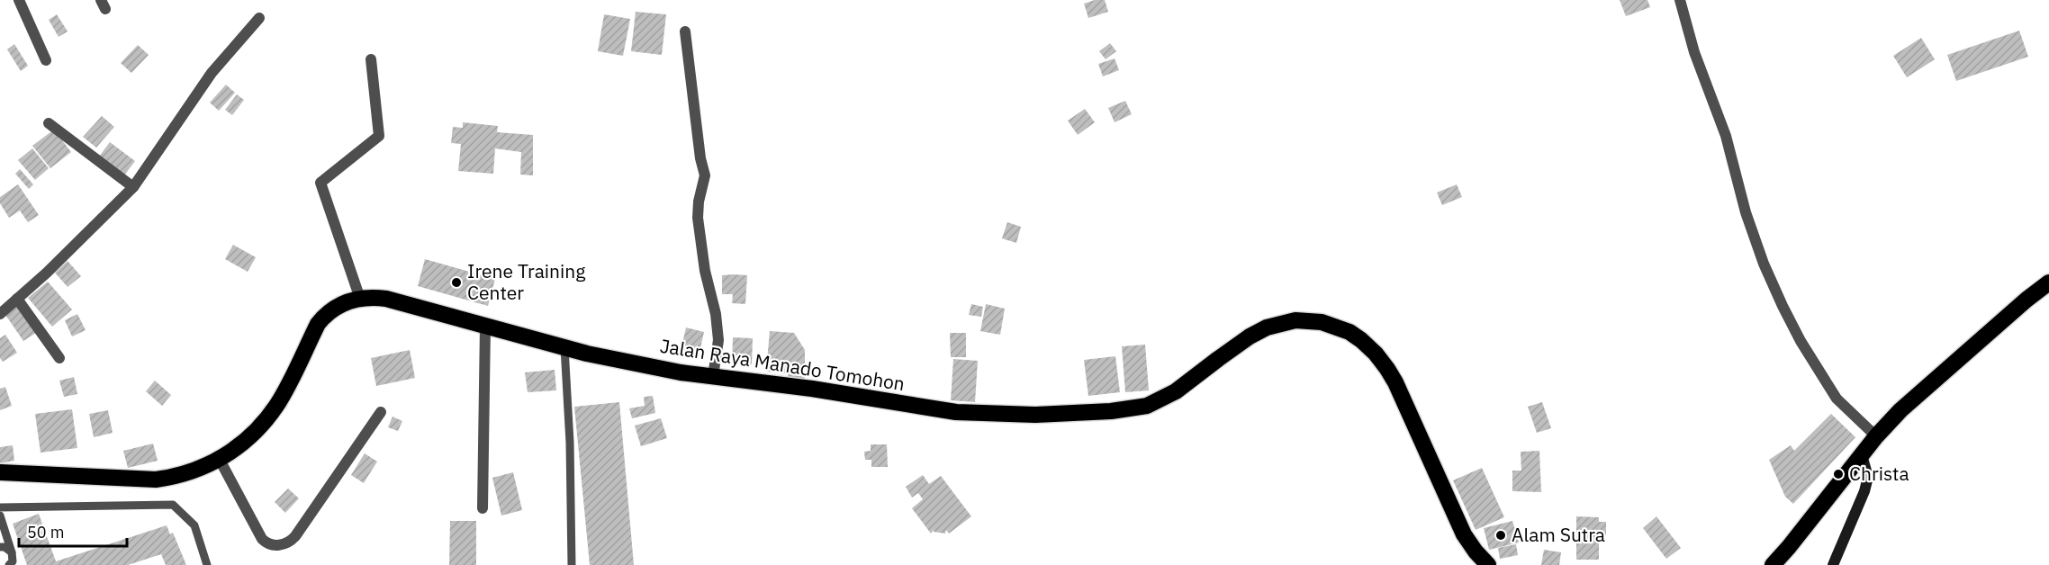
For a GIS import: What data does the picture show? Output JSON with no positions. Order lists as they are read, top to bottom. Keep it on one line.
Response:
{"streets":{"highway":["Jalan Raya Manado Tomohon"]},"places":["Irene Training Center","Christa","Alam Sutra"],"scale_bar":"50 m"}
